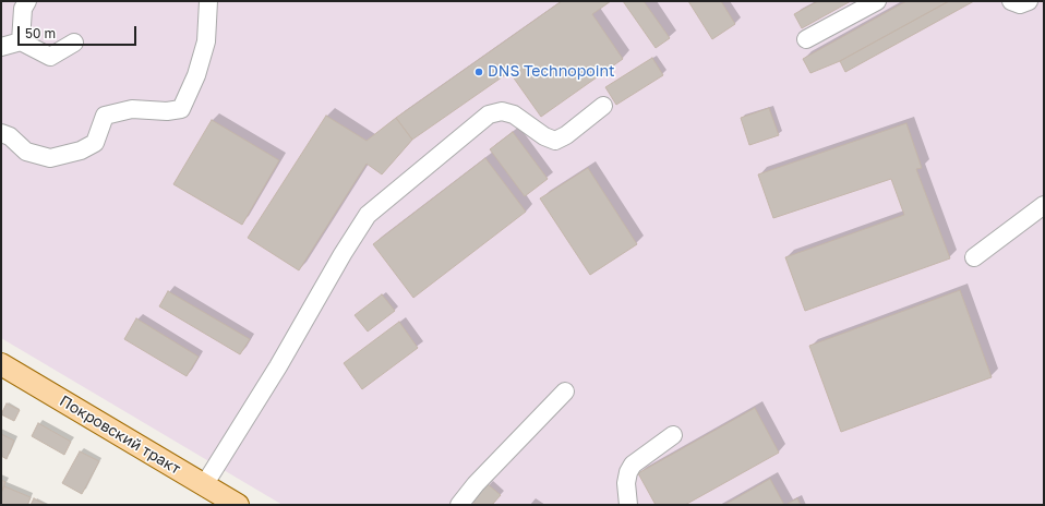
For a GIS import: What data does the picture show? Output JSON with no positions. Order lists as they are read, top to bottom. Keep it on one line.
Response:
{"streets":{"main road":["Покровский тракт"]},"places":["DNS Technopoint"],"scale_bar":"50 m"}
